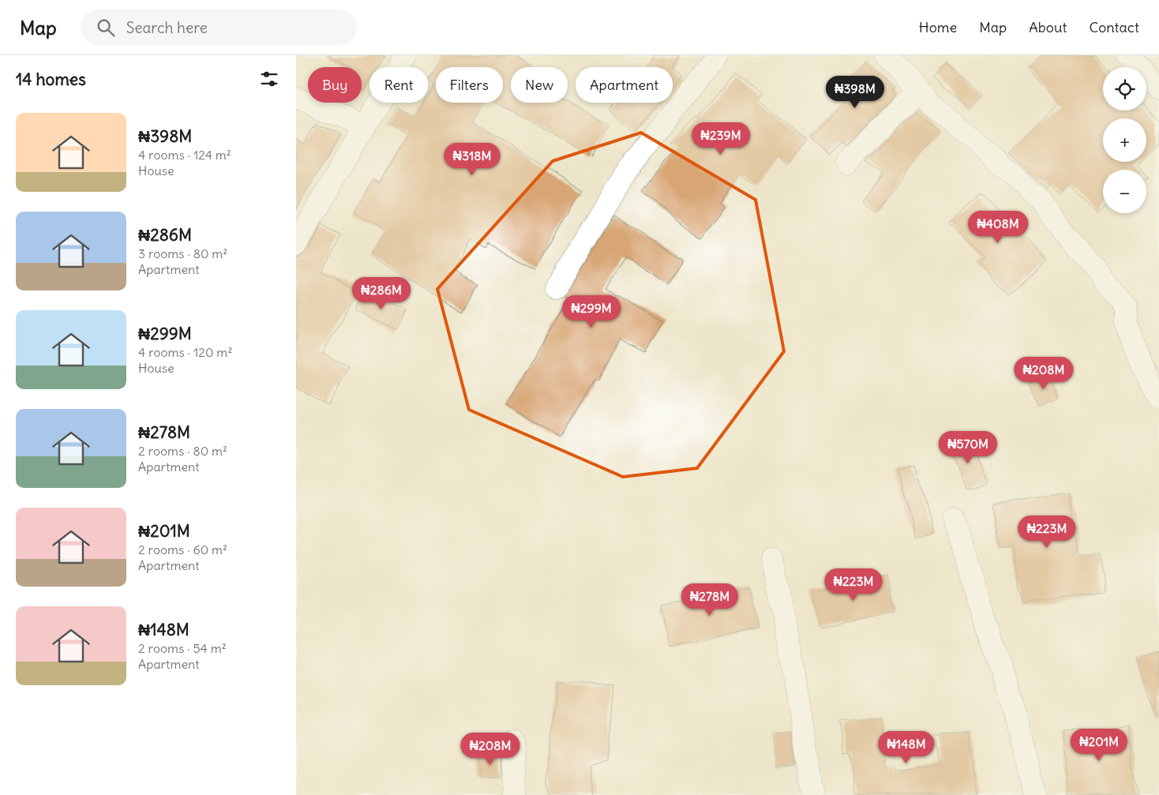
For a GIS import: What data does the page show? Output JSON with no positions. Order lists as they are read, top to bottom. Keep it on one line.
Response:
{"page":{"header":"Map","search":"Search here","nav":["Home","Map","About","Contact"],"heading":"14 homes","map_buttons":["+","−"],"chip":["Buy","Rent","Filters","New","Apartment"],"price":["₦398M","₦239M","₦318M","₦408M","₦286M","₦299M","₦208M","₦570M","₦223M","₦223M","₦278M","₦201M","₦148M","₦208M"],"list":[{"name":"₦398M","note":"4 rooms · 124 m² · House"},{"name":"₦286M","note":"3 rooms · 80 m² · Apartment"},{"name":"₦299M","note":"4 rooms · 120 m² · House"},{"name":"₦278M","note":"2 rooms · 80 m² · Apartment"},{"name":"₦201M","note":"2 rooms · 60 m² · Apartment"},{"name":"₦148M","note":"2 rooms · 54 m² · Apartment"}]}}
